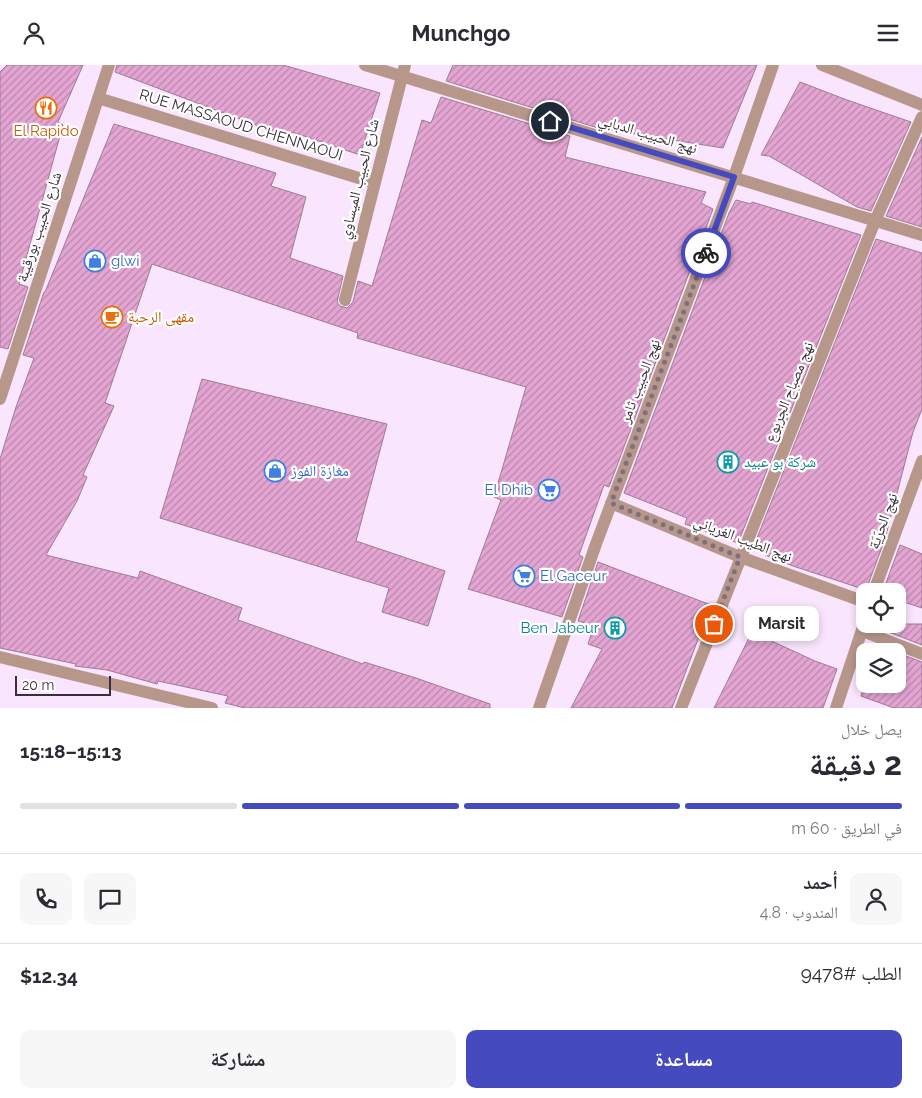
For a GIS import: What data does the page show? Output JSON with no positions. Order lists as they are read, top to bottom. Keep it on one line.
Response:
{"streets":{"street":["RUE MASSAOUD CHENNAOUI","نهج الحبيب الدبابي","شارع الحبيب الميساوي","شارع الحبيب بورقيبة","نهج الحبيب ثامر","نهج مصباح الجربوع","نهج الحرّيّة","نهج الطيب الغرياني"]},"crossings":[["RUE MASSAOUD CHENNAOUI","شارع الحبيب الميساوي"],["RUE MASSAOUD CHENNAOUI","شارع الحبيب بورقيبة"],["نهج الحبيب الدبابي","شارع الحبيب الميساوي"],["نهج الحبيب الدبابي","نهج الحبيب ثامر"],["نهج الحبيب الدبابي","نهج مصباح الجربوع"],["نهج الحبيب ثامر","نهج الطيب الغرياني"],["نهج مصباح الجربوع","نهج الطيب الغرياني"]],"places":{"restaurant":["El Rapido"],"shop":["glwi","مغازة الفوز"],"cafe":["مقهى الرحبة"],"building":["شركة بو عبيد","Ben Jabeur"],"supermarket":["El Dhib","El Gaceur"],"other":["Marsit"]},"scale_bar":"20 m","page":{"header":"Munchgo","bubble":"Marsit","scale":"20 m","heading":["2 دقيقة","يصل خلال","15:13–15:18"],"panel":["أحمد","المندوب · 4.8","الطلب #9478","$12.34"],"bar":"في الطريق · 60 m","buttons":["مساعدة","مشاركة"]}}
